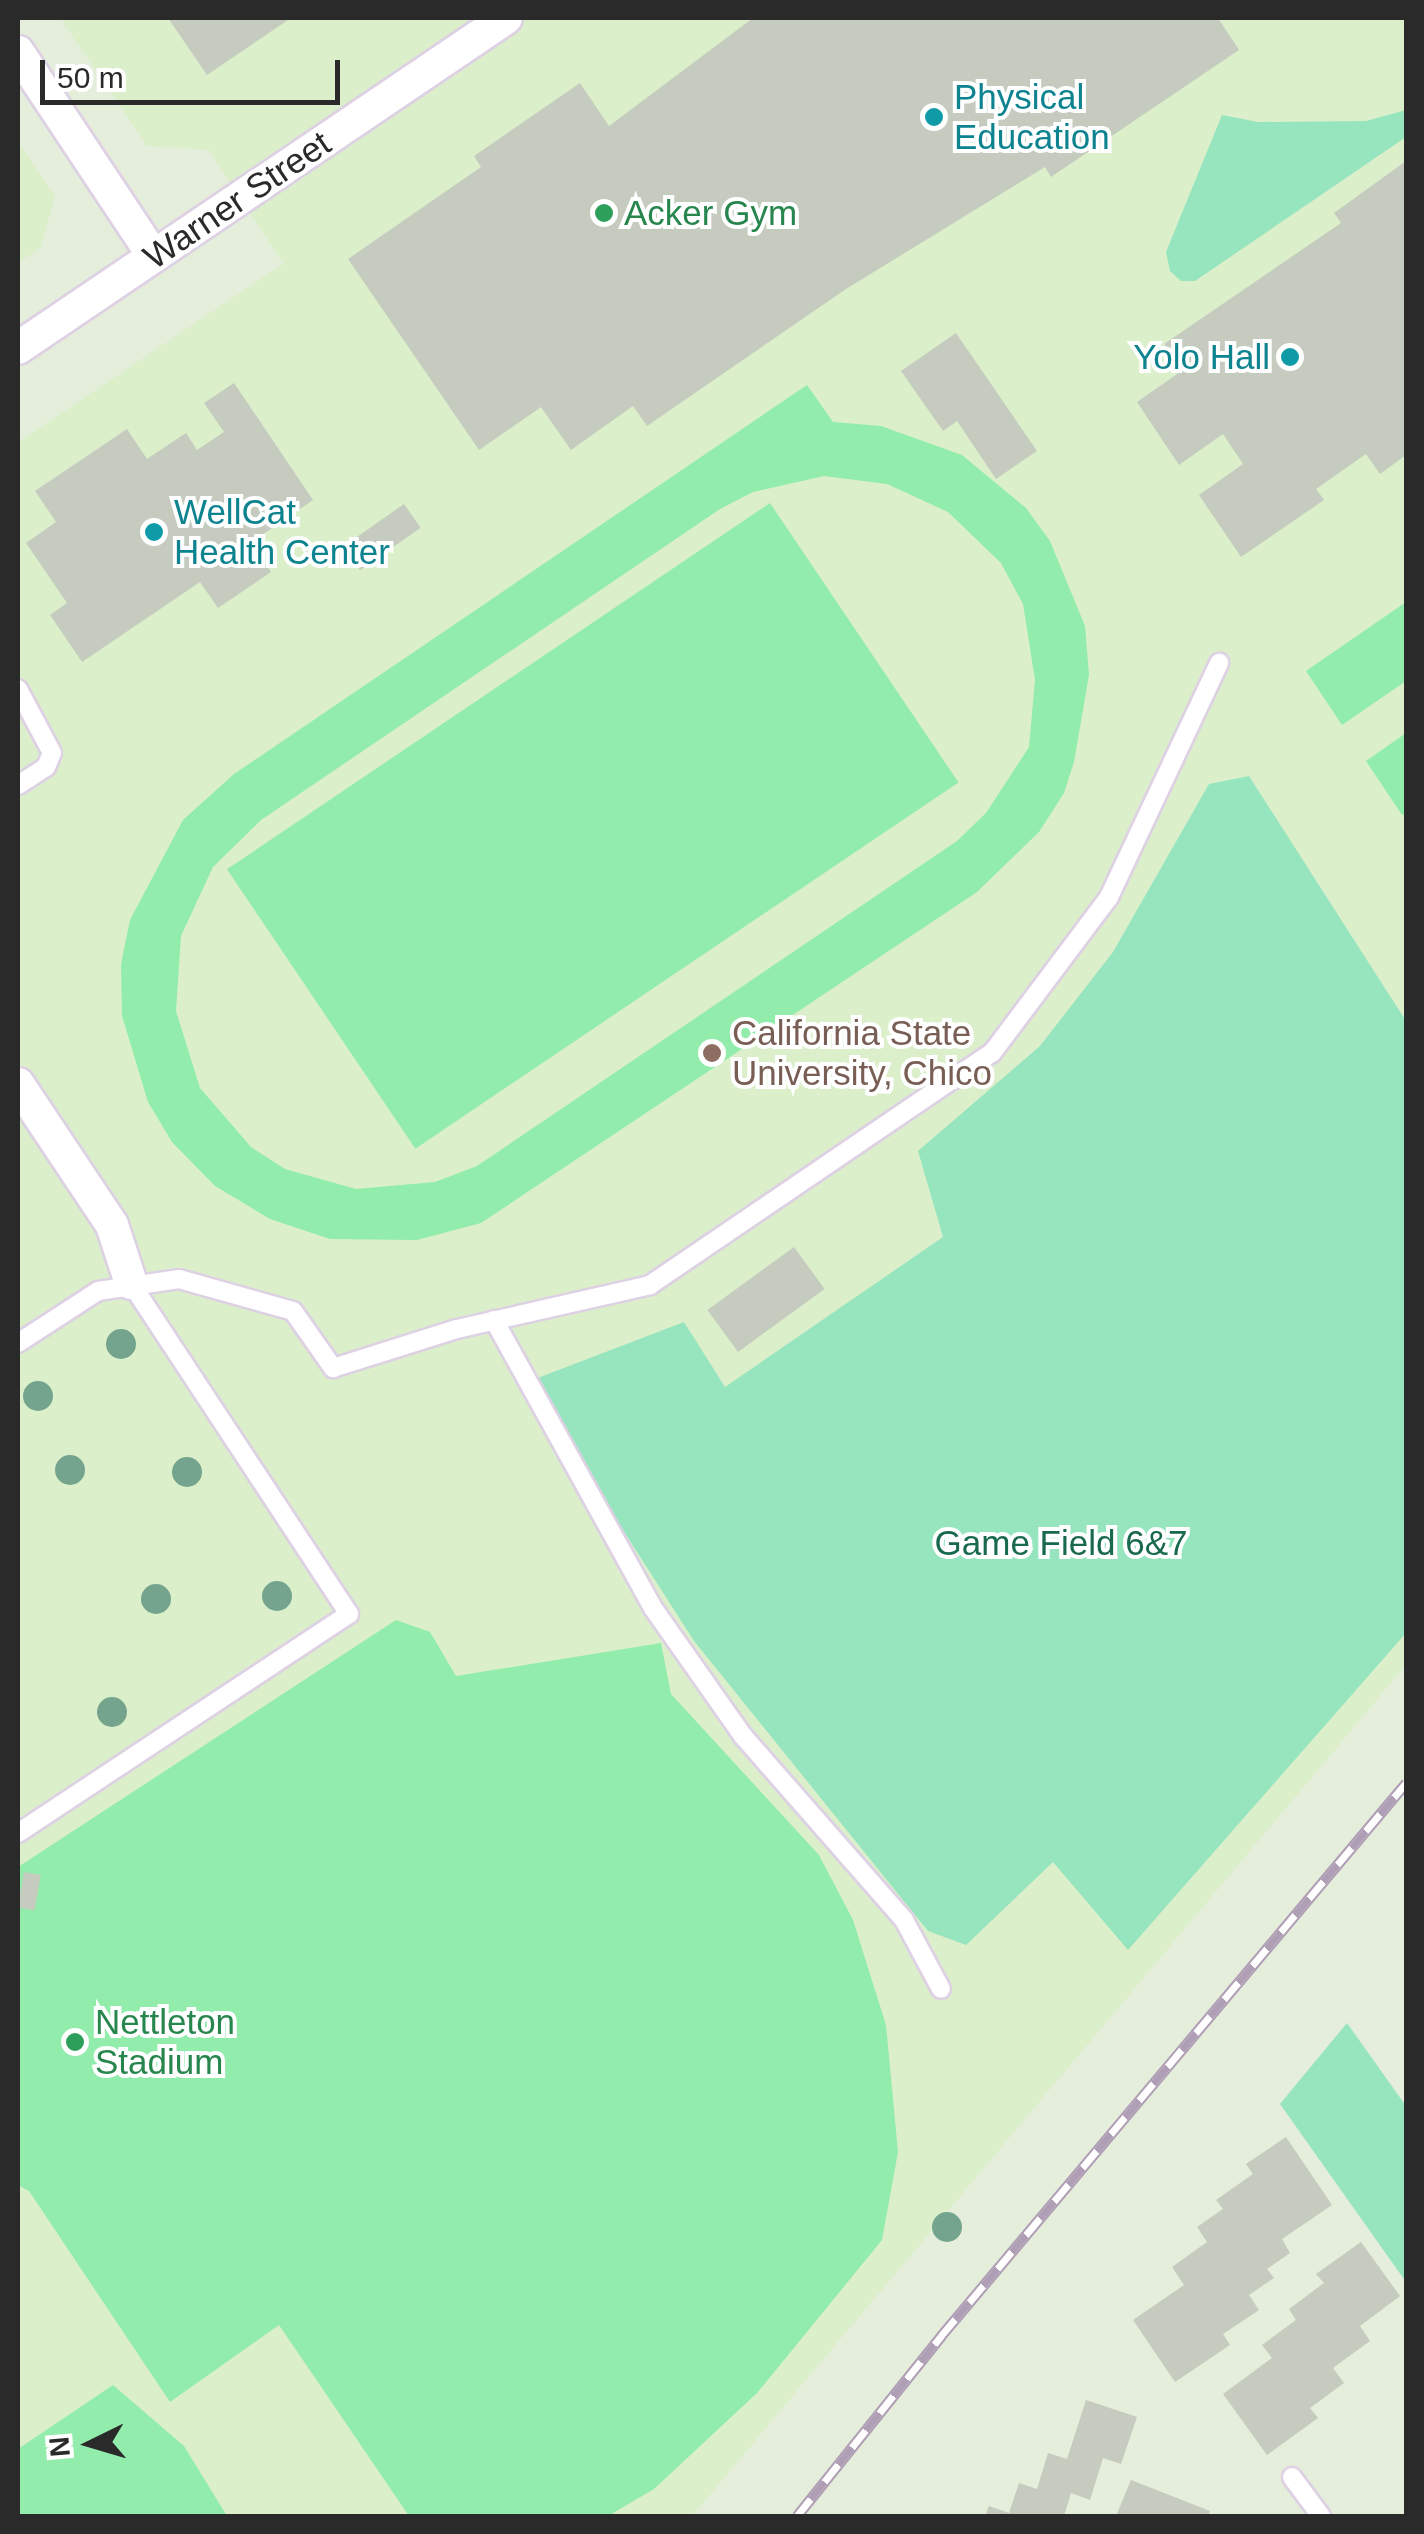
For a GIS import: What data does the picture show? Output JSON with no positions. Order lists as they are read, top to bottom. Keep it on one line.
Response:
{"streets":{"street":["Warner Street"]},"parks":["Game Field 6&7"],"places":["Physical Education","Acker Gym","Yolo Hall","WellCat Health Center","California State University, Chico","Nettleton Stadium"],"scale_bar":"50 m","north":"left"}
